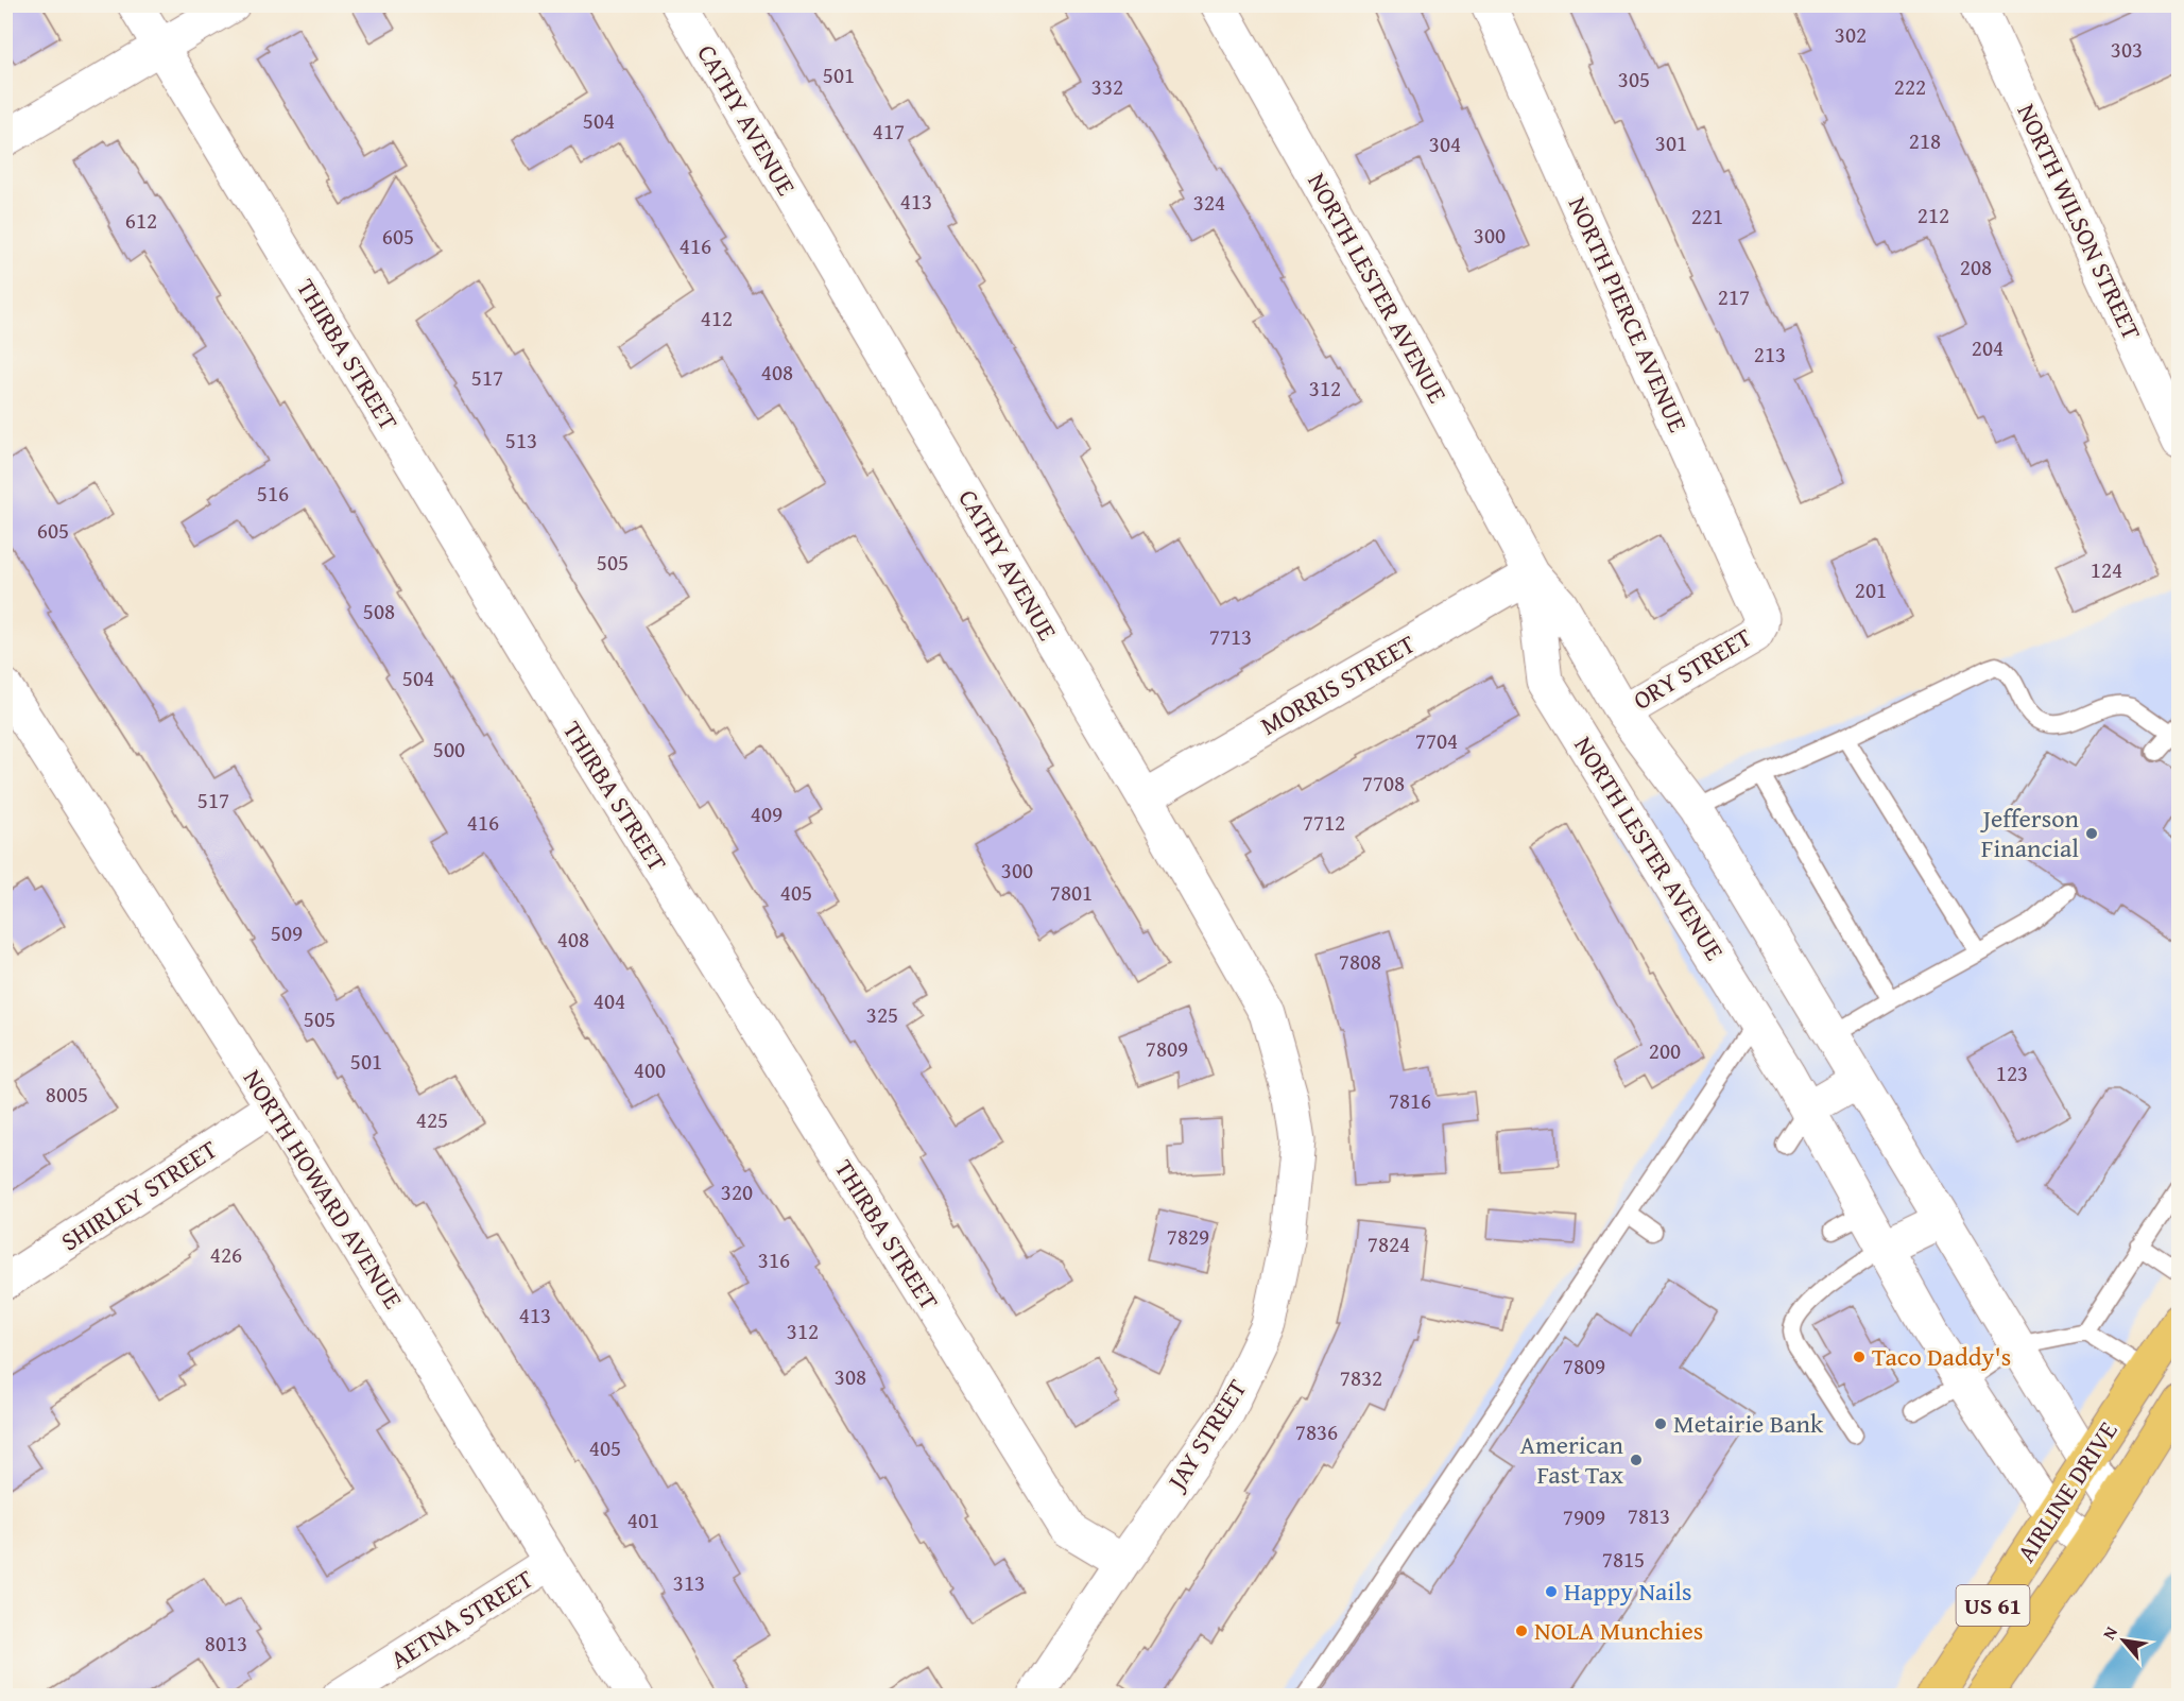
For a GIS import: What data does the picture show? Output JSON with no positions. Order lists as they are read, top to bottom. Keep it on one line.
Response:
{"streets":{"highway":["AIRLINE DRIVE","US 61"],"street":["CATHY AVENUE","NORTH WILSON STREET","NORTH LESTER AVENUE","NORTH PIERCE AVENUE","THIRBA STREET","ORY STREET","MORRIS STREET","NORTH HOWARD AVENUE","SHIRLEY STREET","JAY STREET","AETNA STREET"]},"crossings":[["CATHY AVENUE","MORRIS STREET"],["CATHY AVENUE","JAY STREET"],["NORTH LESTER AVENUE","ORY STREET"],["NORTH LESTER AVENUE","MORRIS STREET"],["NORTH LESTER AVENUE","AIRLINE DRIVE"],["NORTH PIERCE AVENUE","ORY STREET"],["THIRBA STREET","JAY STREET"],["NORTH HOWARD AVENUE","SHIRLEY STREET"],["NORTH HOWARD AVENUE","AETNA STREET"]],"places":["Jefferson Financial","Taco Daddy's","Metairie Bank","American Fast Tax","Happy Nails","NOLA Munchies"],"house_numbers":["302","303","501","305","332","222","504","417","218","301","304","413","324","212","221","612","300","605","416","208","217","412","204","213","408","517","312","513","516","605","505","124","201","508","7713","504","7704","500","7708","517","409","416","7712","300","405","7801","509","408","7808","404","325","505","7809","200","501","400","123","8005","7816","425","320","7829","7824","426","316","413","312","7809","308","7832","7836","405","7813","7909","401","7815","313","8013"],"north":"top left"}
